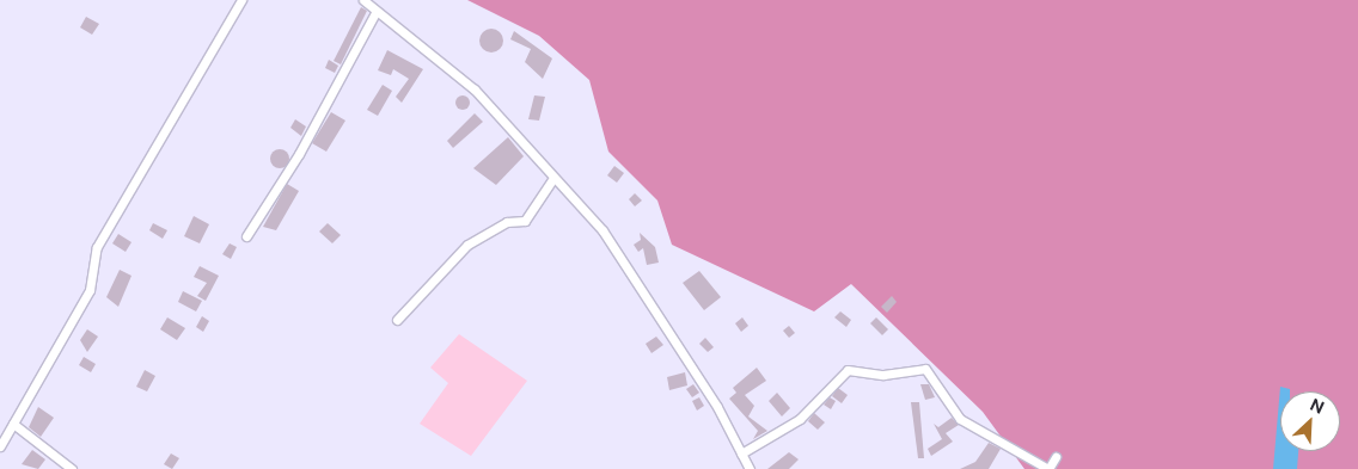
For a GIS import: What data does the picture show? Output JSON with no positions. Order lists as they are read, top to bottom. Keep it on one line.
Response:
{"north":"top right"}
